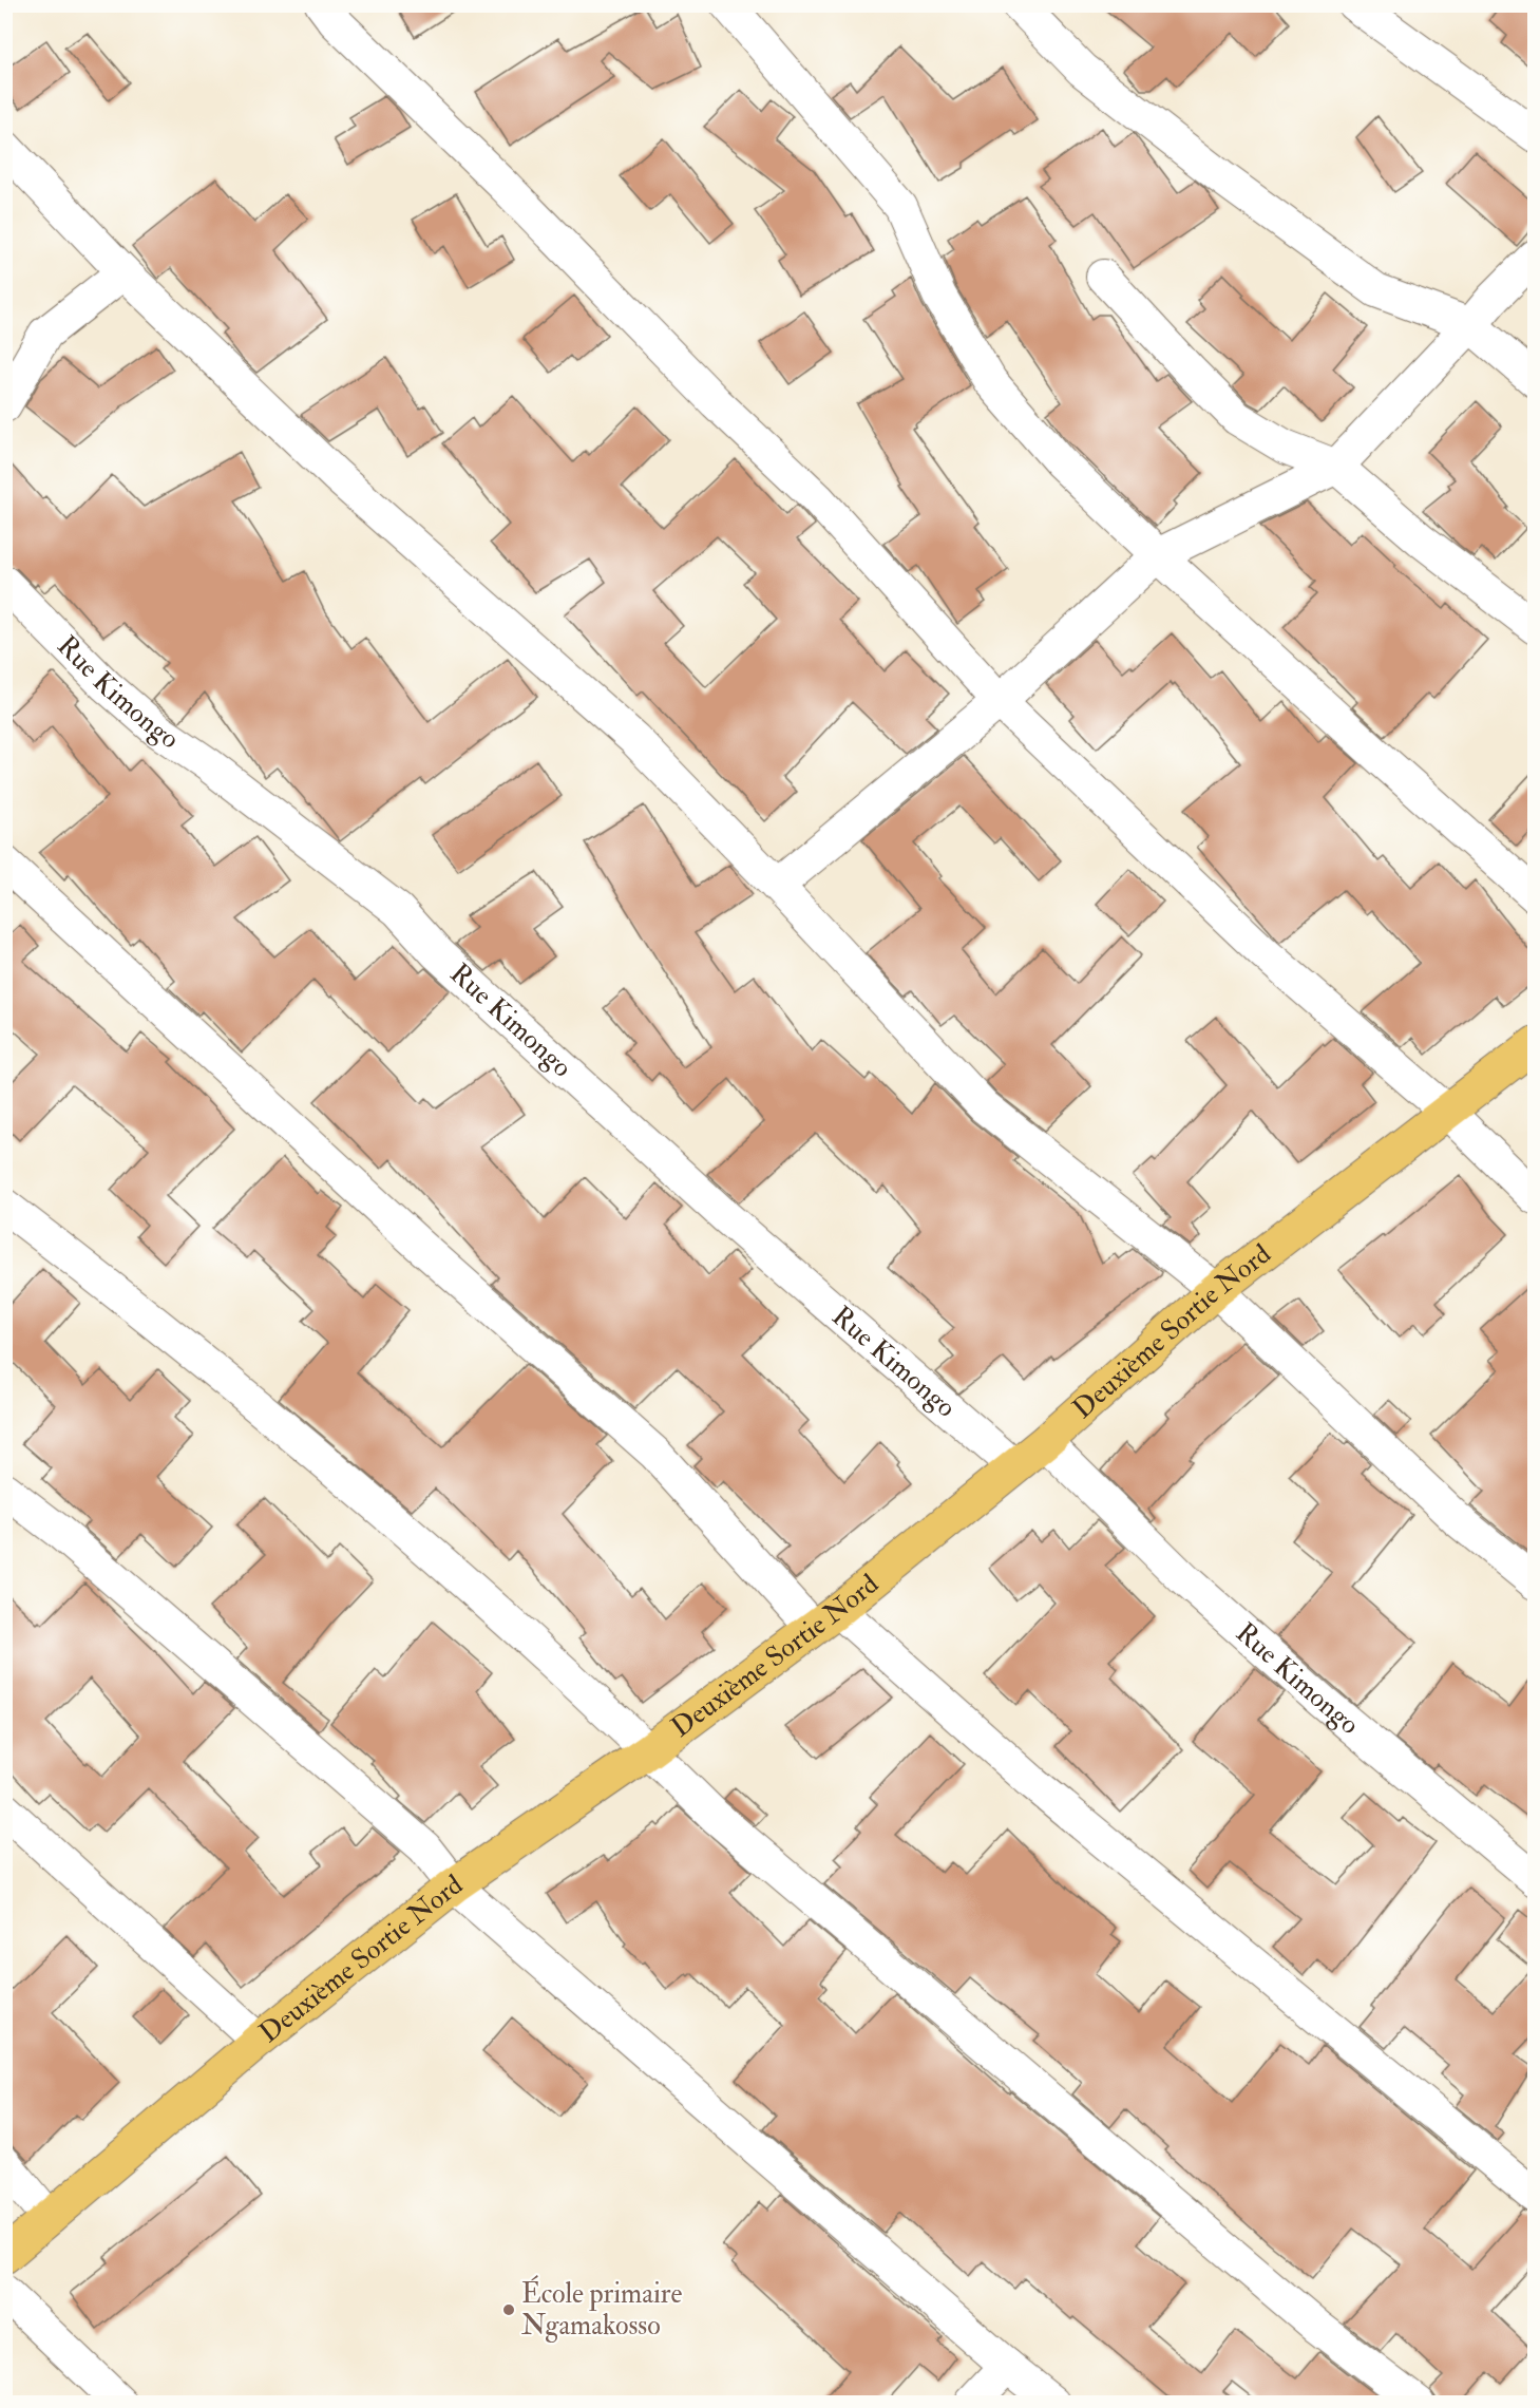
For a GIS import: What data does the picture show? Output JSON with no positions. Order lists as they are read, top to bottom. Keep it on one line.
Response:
{"streets":{"main road":["Deuxième Sortie Nord"],"street":["Rue Kimongo"]},"crossings":[["Rue Kimongo","Deuxième Sortie Nord"]],"places":["École primaire Ngamakosso"]}
